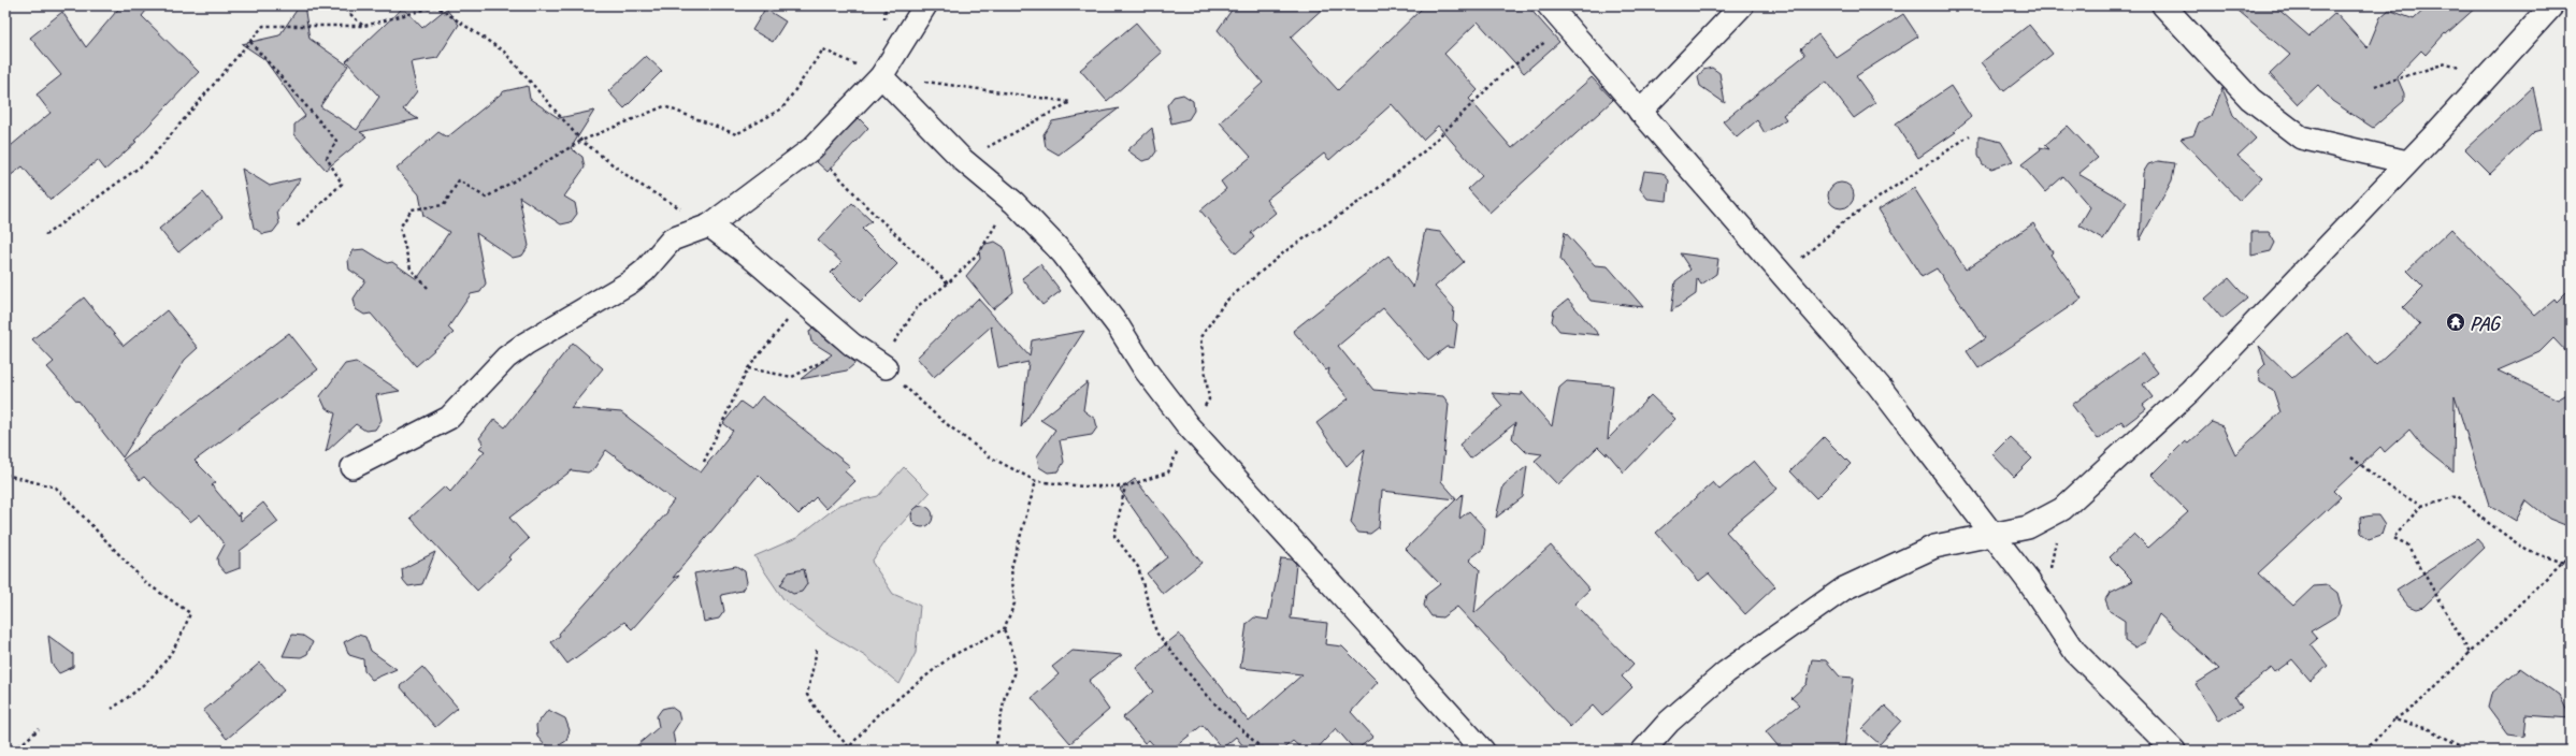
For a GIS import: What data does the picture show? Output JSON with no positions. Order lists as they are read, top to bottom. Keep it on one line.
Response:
{"places":{"temple":["PAG"]}}
